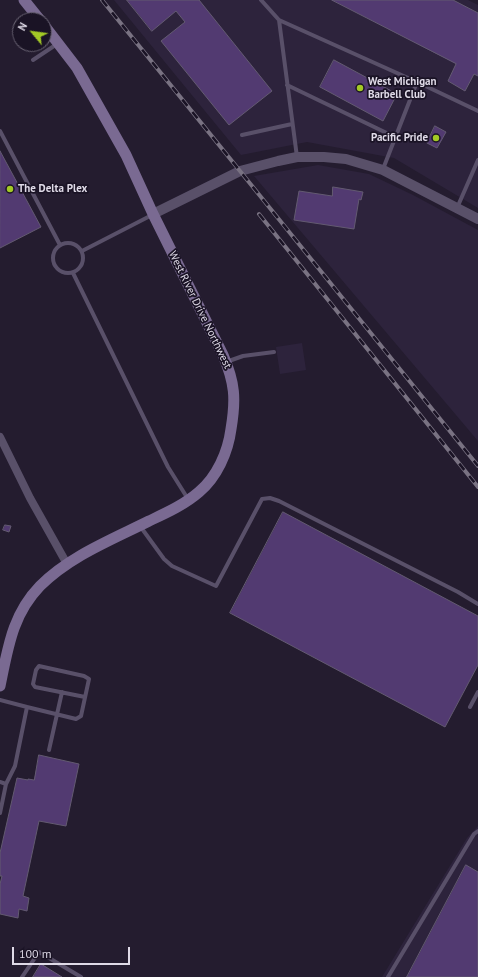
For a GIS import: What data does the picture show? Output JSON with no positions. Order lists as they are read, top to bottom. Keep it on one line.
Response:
{"streets":{"main road":["West River Drive Northwest"]},"places":["West Michigan Barbell Club","Pacific Pride","The Delta Plex"],"scale_bar":"100 m","north":"top left"}
